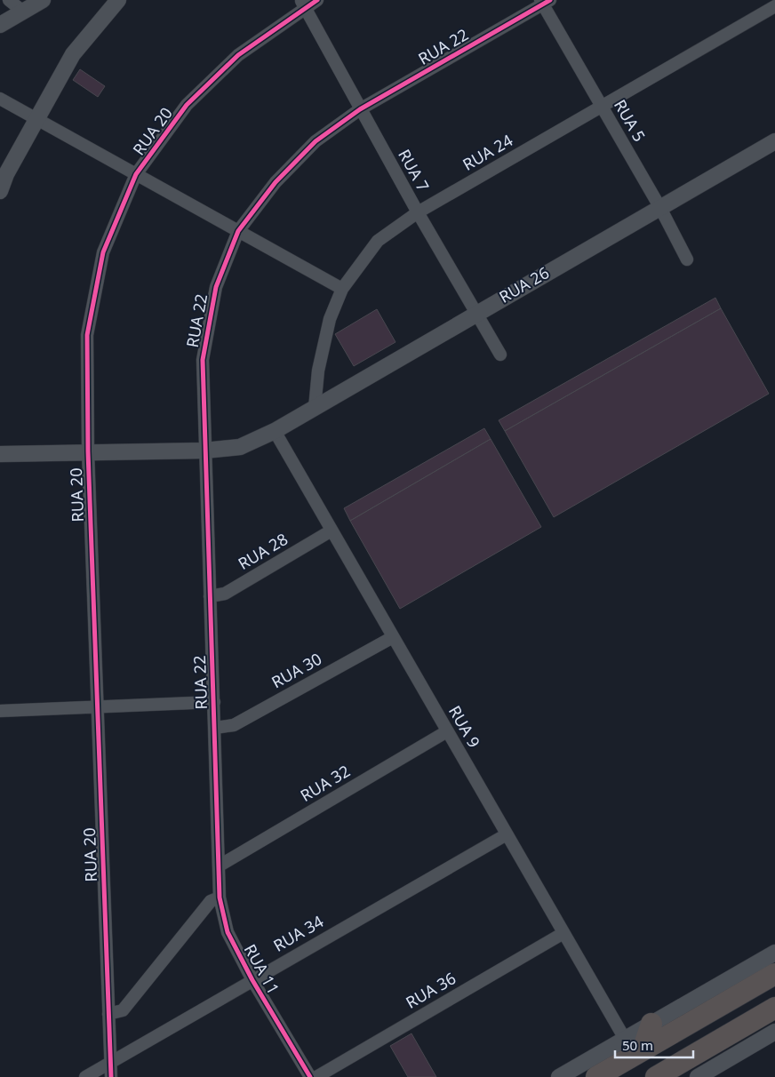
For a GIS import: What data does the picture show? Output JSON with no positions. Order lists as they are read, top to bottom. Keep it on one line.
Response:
{"streets":{"street":["RUA 22","RUA 5","RUA 20","RUA 24","RUA 7","RUA 26","RUA 28","RUA 30","RUA 9","RUA 32","RUA 34","RUA 11","RUA 36"]},"crossings":[["RUA 22","RUA 5"],["RUA 22","RUA 7"],["RUA 22","RUA 26"],["RUA 22","RUA 28"],["RUA 22","RUA 30"],["RUA 22","RUA 32"],["RUA 22","RUA 11"],["RUA 5","RUA 24"],["RUA 5","RUA 26"],["RUA 20","RUA 7"],["RUA 20","RUA 26"],["RUA 20","RUA 34"],["RUA 24","RUA 7"],["RUA 24","RUA 26"],["RUA 7","RUA 26"],["RUA 26","RUA 9"],["RUA 28","RUA 9"],["RUA 30","RUA 9"],["RUA 9","RUA 32"],["RUA 9","RUA 34"],["RUA 9","RUA 36"],["RUA 32","RUA 11"],["RUA 34","RUA 11"]],"scale_bar":"50 m"}
